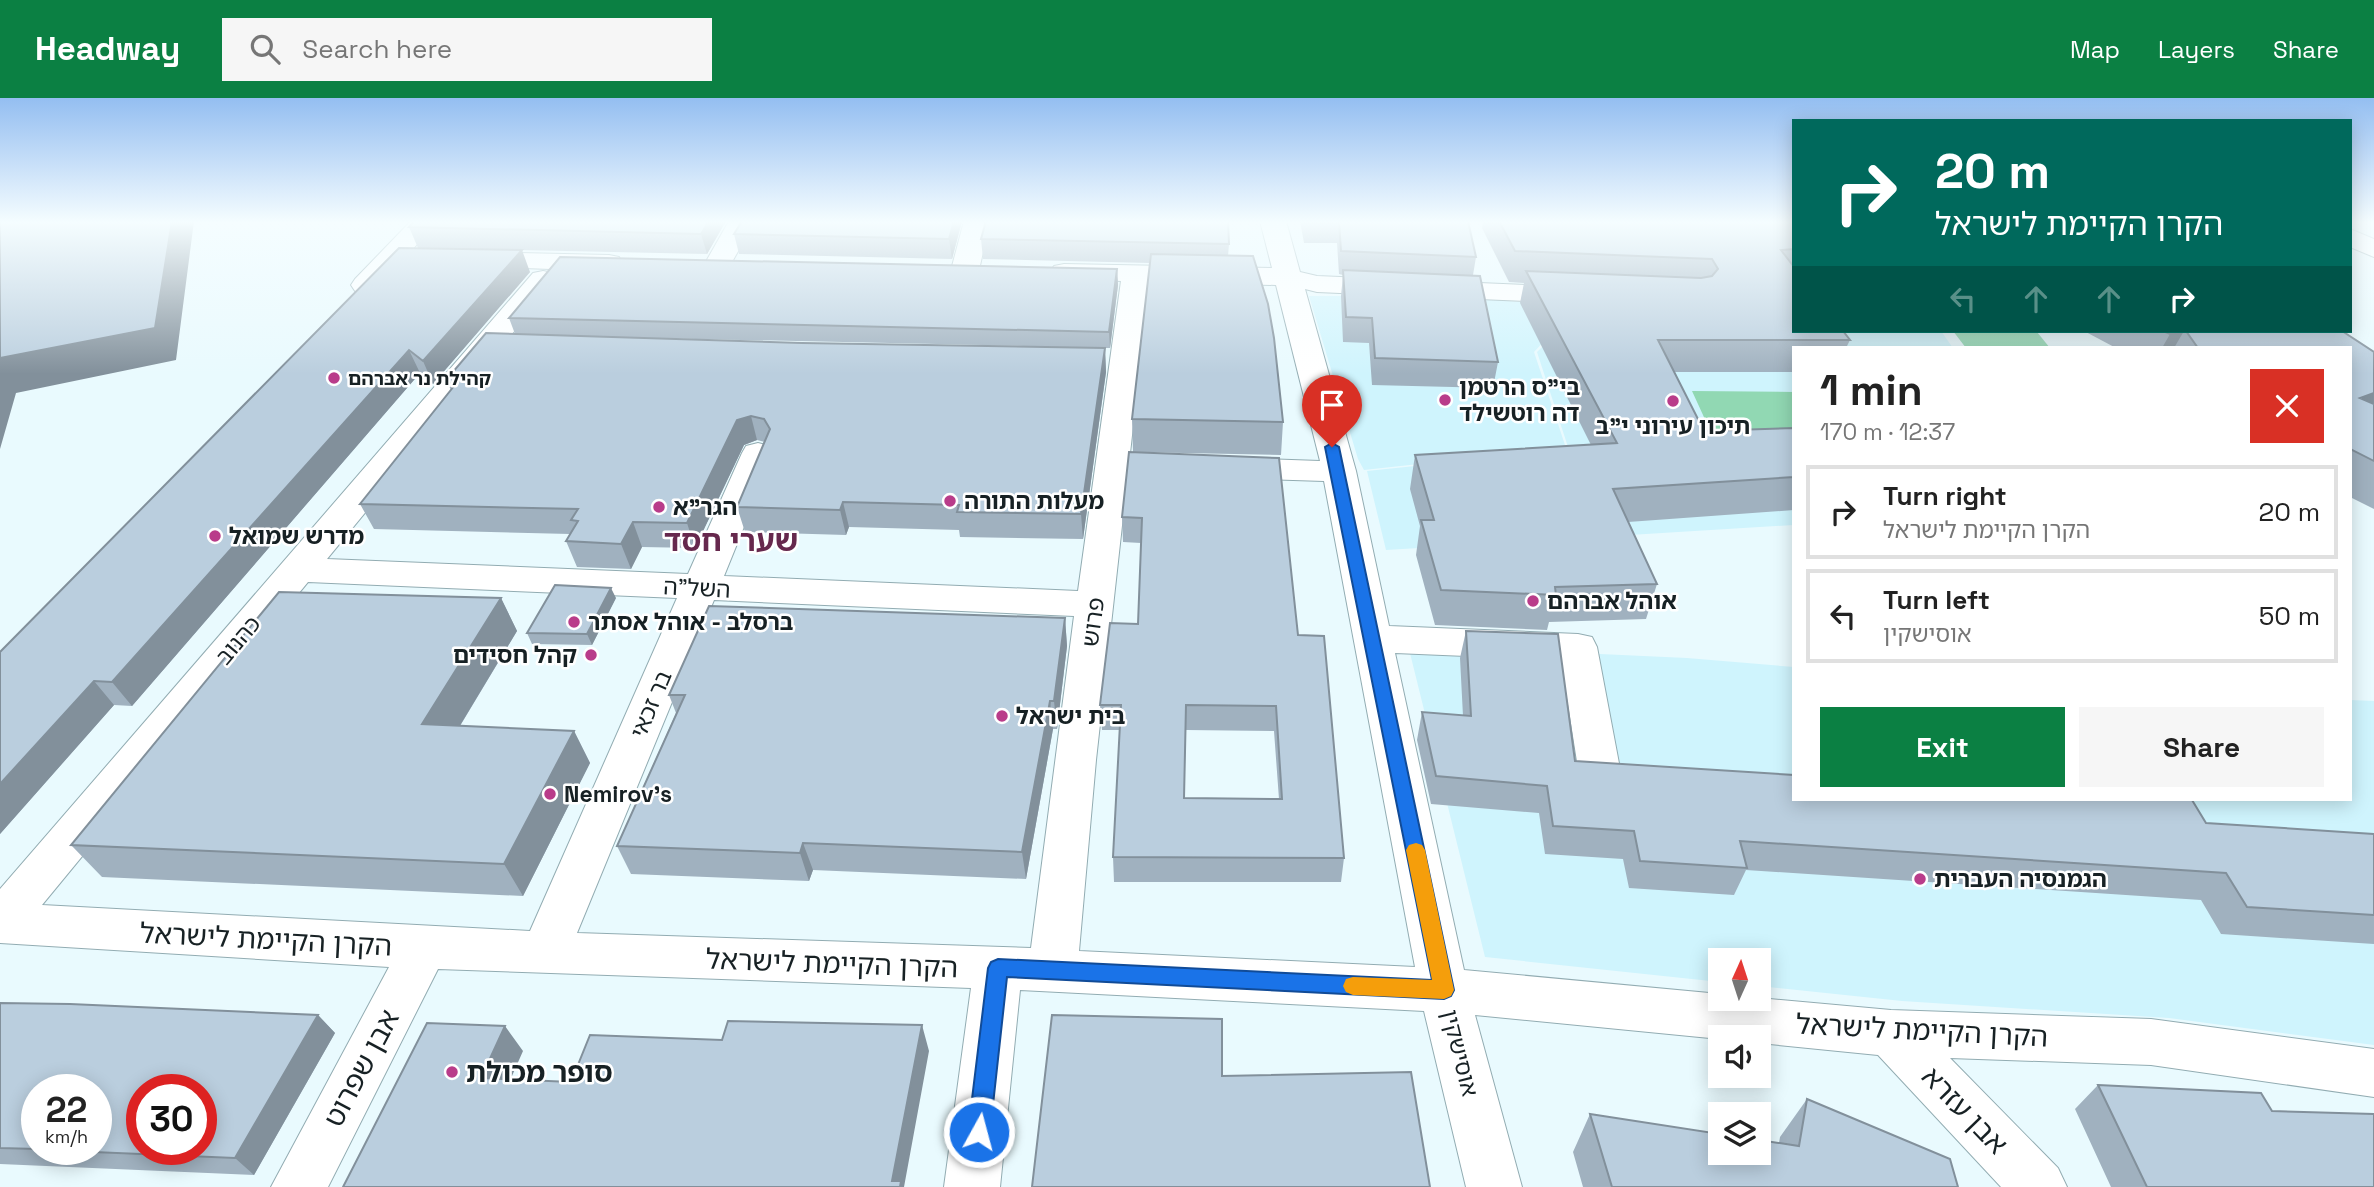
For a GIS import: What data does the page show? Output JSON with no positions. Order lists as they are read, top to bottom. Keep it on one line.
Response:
{"streets":{"street":["השל\"ה","פרוש","כהנוב","בר זכאי","הקרן הקיימת לישראל","אוסישקין","אבן שפרוט","אבן עזרא"]},"crossings":[["השל\"ה","פרוש"],["השל\"ה","כהנוב"],["השל\"ה","בר זכאי"],["פרוש","הקרן הקיימת לישראל"],["כהנוב","הקרן הקיימת לישראל"],["בר זכאי","הקרן הקיימת לישראל"],["הקרן הקיימת לישראל","אוסישקין"],["הקרן הקיימת לישראל","אבן שפרוט"],["הקרן הקיימת לישראל","אבן עזרא"]],"districts":["שערי חסד"],"places":["קהילת נר אברהם","בי\"ס הרטמן דה רוטשילד","תיכון עירוני י\"ב","מעלות התורה","הגר\"א","מדרש שמואל","אוהל אברהם","ברסלב - אוהל אסתר","קהל חסידים","בית ישראל","Nemirov's","הגמנסיה העברית","סופר מכולת"],"north":"top","page":{"header":"Headway","search":"Search here","nav":["Map","Layers","Share"],"turn":["20 m","הקרן הקיימת לישראל"],"heading":["1 min","170 m · 12:37"],"list":[{"name":"Turn right","note":"הקרן הקיימת לישראל","value":"20 m"},{"name":"Turn left","note":"אוסישקין","value":"50 m"}],"buttons":["Exit","Share"],"speed":"22 km/h","limit":"30"}}
